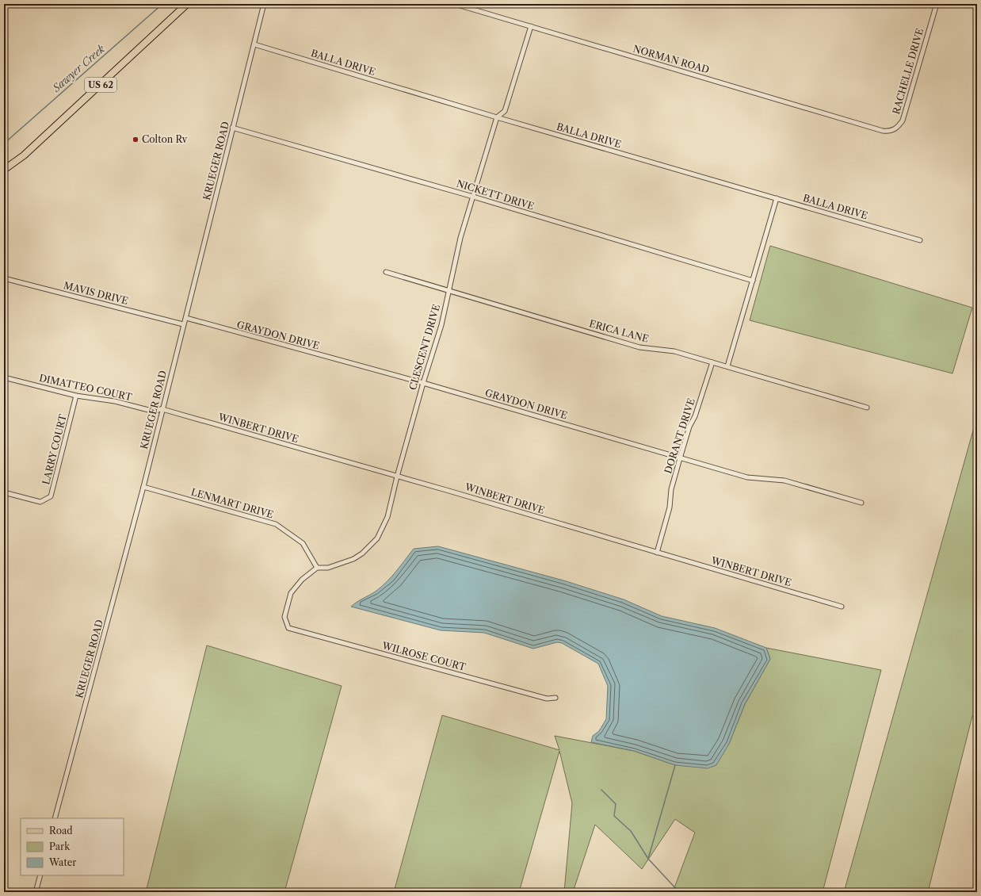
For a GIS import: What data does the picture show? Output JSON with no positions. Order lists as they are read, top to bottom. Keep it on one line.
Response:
{"streets":{"main road":["US 62"],"street":["NORMAN ROAD","BALLA DRIVE","RACHELLE DRIVE","KRUEGER ROAD","NICKETT DRIVE","MAVIS DRIVE","ERICA LANE","GRAYDON DRIVE","CLESCENT DRIVE","DIMATTEO COURT","WINBERT DRIVE","DORANT DRIVE","LARRY COURT","LENMART DRIVE","WILROSE COURT"]},"crossings":[["NORMAN ROAD","RACHELLE DRIVE"],["NORMAN ROAD","CLESCENT DRIVE"],["BALLA DRIVE","KRUEGER ROAD"],["BALLA DRIVE","CLESCENT DRIVE"],["KRUEGER ROAD","NICKETT DRIVE"],["KRUEGER ROAD","MAVIS DRIVE"],["KRUEGER ROAD","GRAYDON DRIVE"],["KRUEGER ROAD","DIMATTEO COURT"],["KRUEGER ROAD","WINBERT DRIVE"],["KRUEGER ROAD","LENMART DRIVE"],["NICKETT DRIVE","CLESCENT DRIVE"],["ERICA LANE","CLESCENT DRIVE"],["ERICA LANE","DORANT DRIVE"],["GRAYDON DRIVE","CLESCENT DRIVE"],["GRAYDON DRIVE","DORANT DRIVE"],["CLESCENT DRIVE","WINBERT DRIVE"],["CLESCENT DRIVE","LENMART DRIVE"],["CLESCENT DRIVE","WILROSE COURT"],["DIMATTEO COURT","WINBERT DRIVE"],["DIMATTEO COURT","LARRY COURT"],["WINBERT DRIVE","DORANT DRIVE"],["LENMART DRIVE","WILROSE COURT"]],"water":["Sawyer Creek"],"places":["Colton Rv"],"legend":["Road","Park","Water"]}
